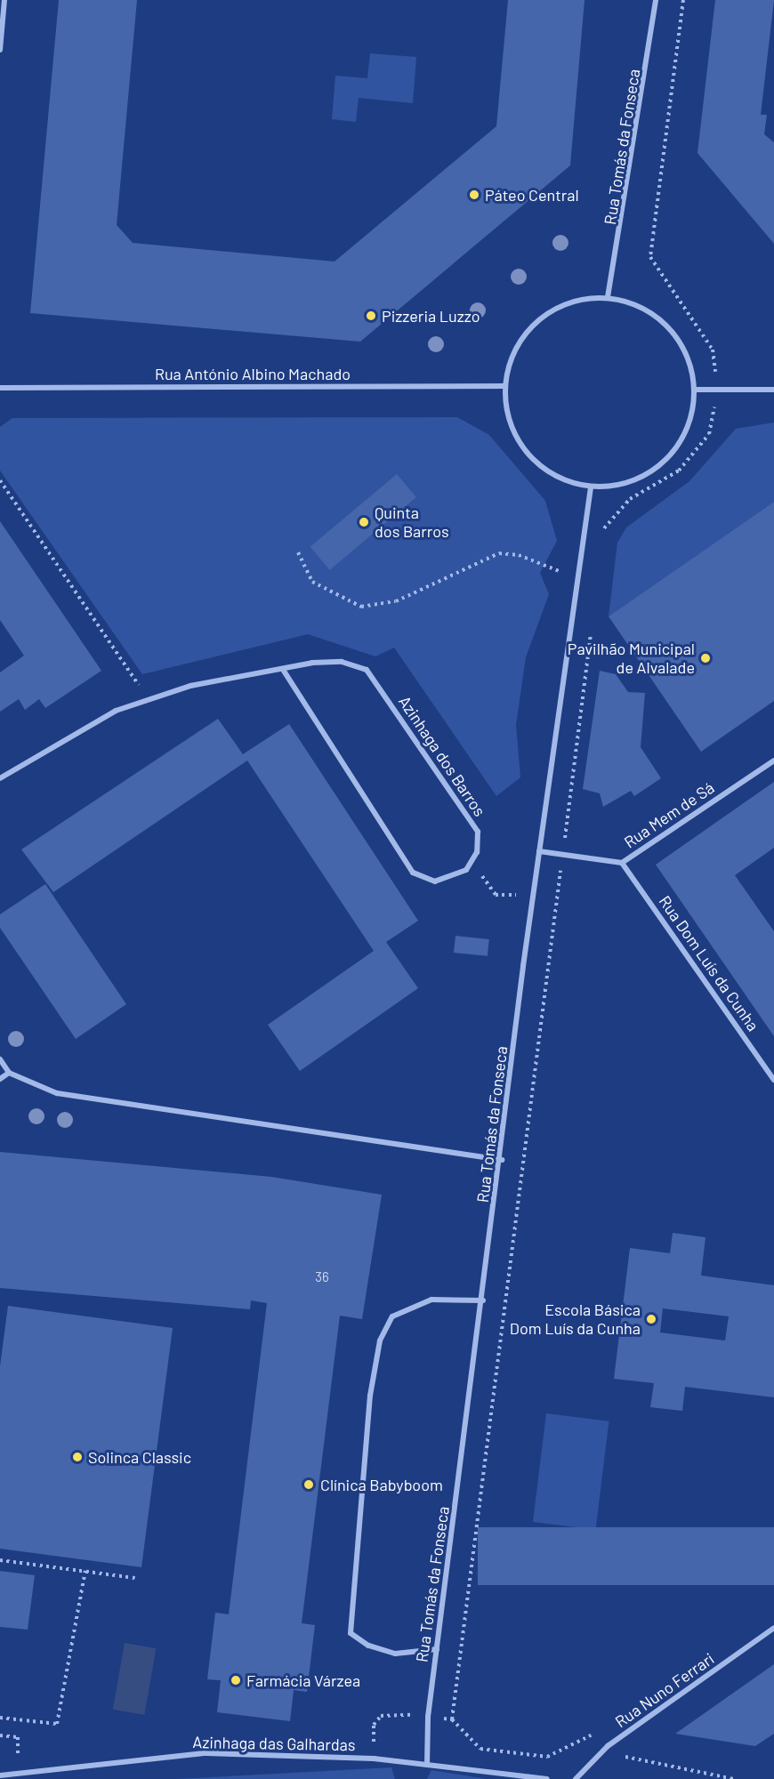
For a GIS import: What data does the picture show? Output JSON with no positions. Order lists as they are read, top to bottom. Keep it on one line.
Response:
{"streets":{"street":["Rua Tomás da Fonseca","Rua António Albino Machado","Azinhaga dos Barros","Rua Mem de Sá","Rua Dom Luís da Cunha","Rua Nuno Ferrari","Azinhaga das Galhardas"]},"crossings":[["Rua Tomás da Fonseca","Rua António Albino Machado"],["Rua Tomás da Fonseca","Rua Mem de Sá"],["Rua Tomás da Fonseca","Azinhaga das Galhardas"],["Rua Mem de Sá","Rua Dom Luís da Cunha"]],"places":["Páteo Central","Pizzeria Luzzo","Quinta dos Barros","Pavilhão Municipal de Alvalade","Escola Básica Dom Luís da Cunha","Solinca Classic","Clínica Babyboom","Farmácia Várzea"],"house_numbers":["36"]}
